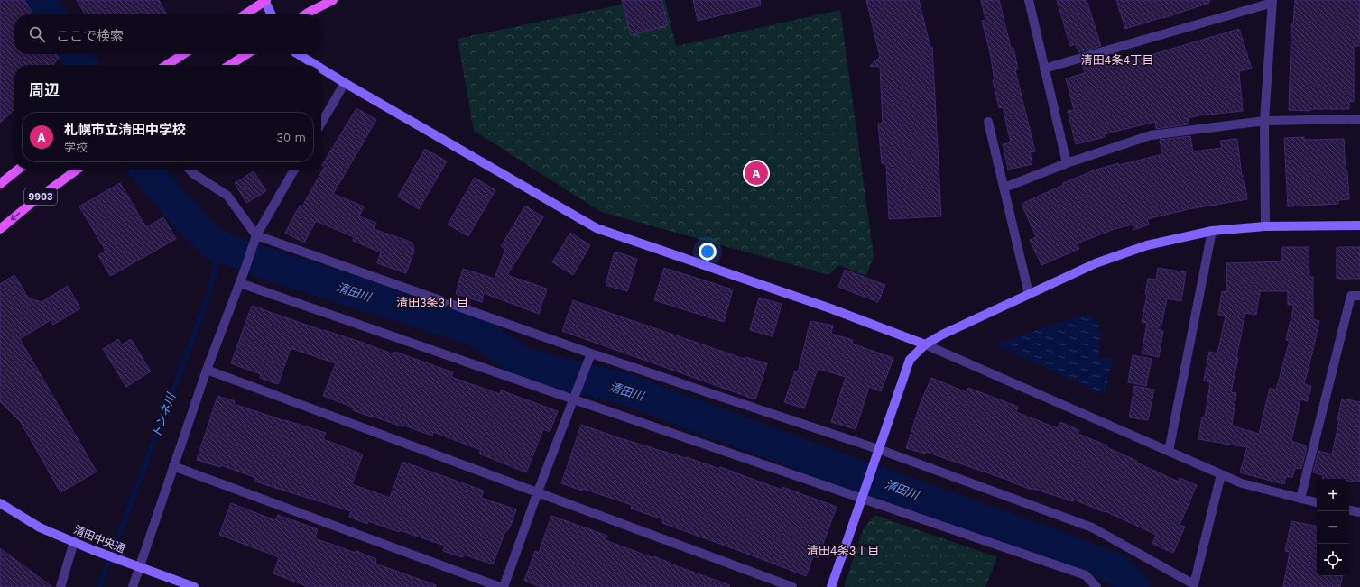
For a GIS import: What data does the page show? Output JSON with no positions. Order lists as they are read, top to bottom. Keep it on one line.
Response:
{"streets":{"main road":["9903"],"street":["清田中央通"]},"districts":["清田4条4丁目","清田3条3丁目","清田4条3丁目"],"water":["清田川","トンネ川"],"page":{"search":"ここで検索","heading":"周辺","list":[{"mark":"A","name":"札幌市立清田中学校","note":"学校","value":"30 m"}],"pins":"A","map_buttons":["+","−"]}}
